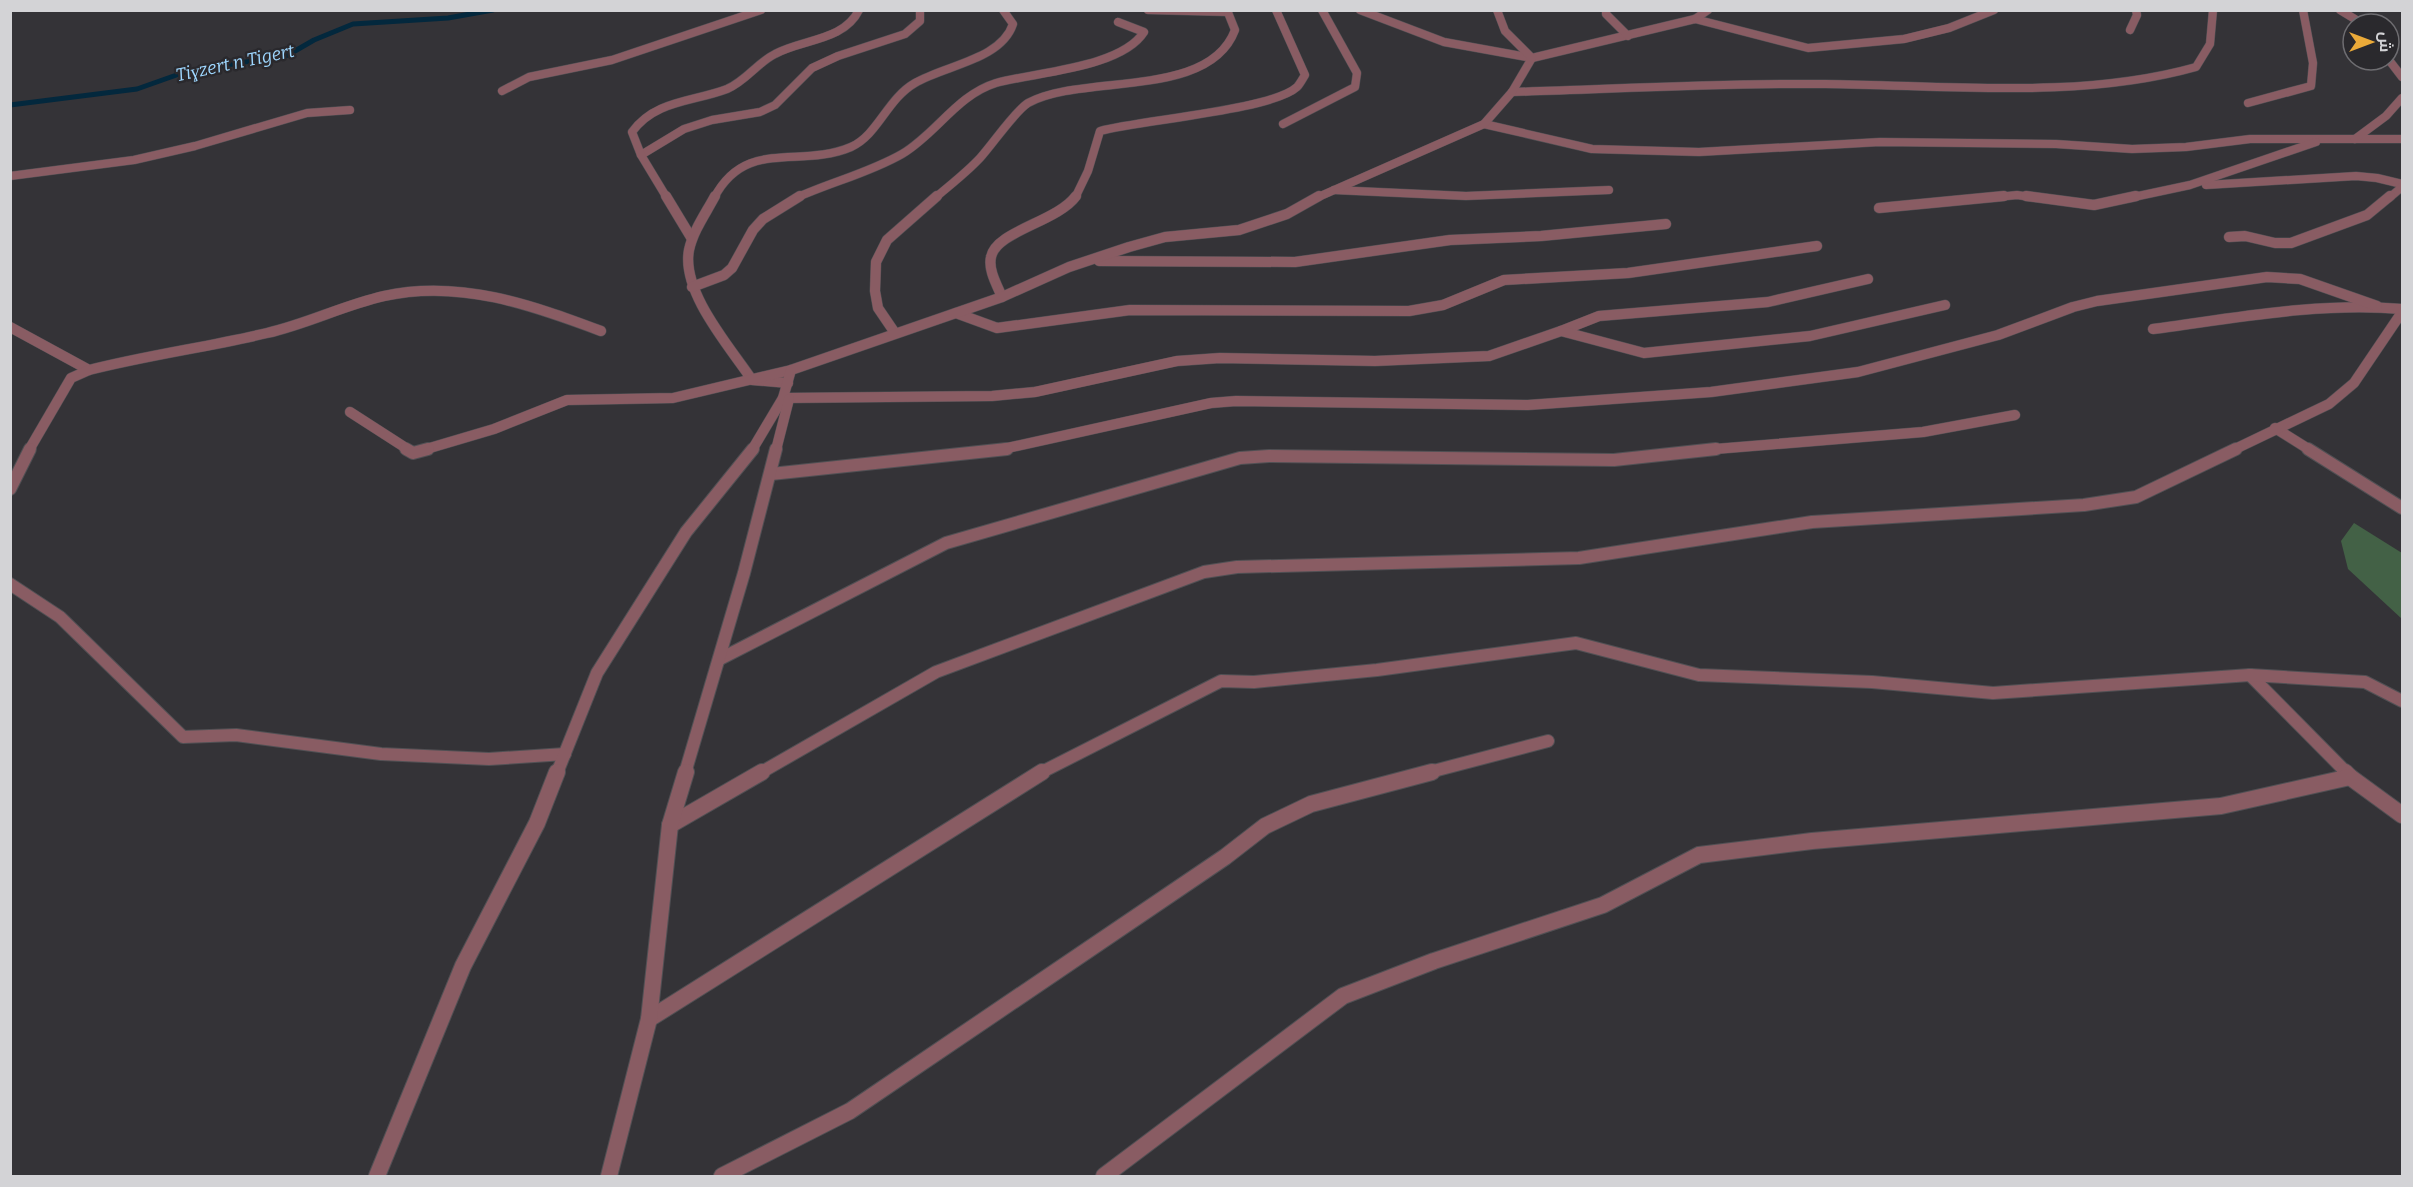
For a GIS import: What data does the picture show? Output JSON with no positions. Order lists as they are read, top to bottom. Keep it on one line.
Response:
{"water":["Tiɣzert n Tigert"],"north":"right"}
